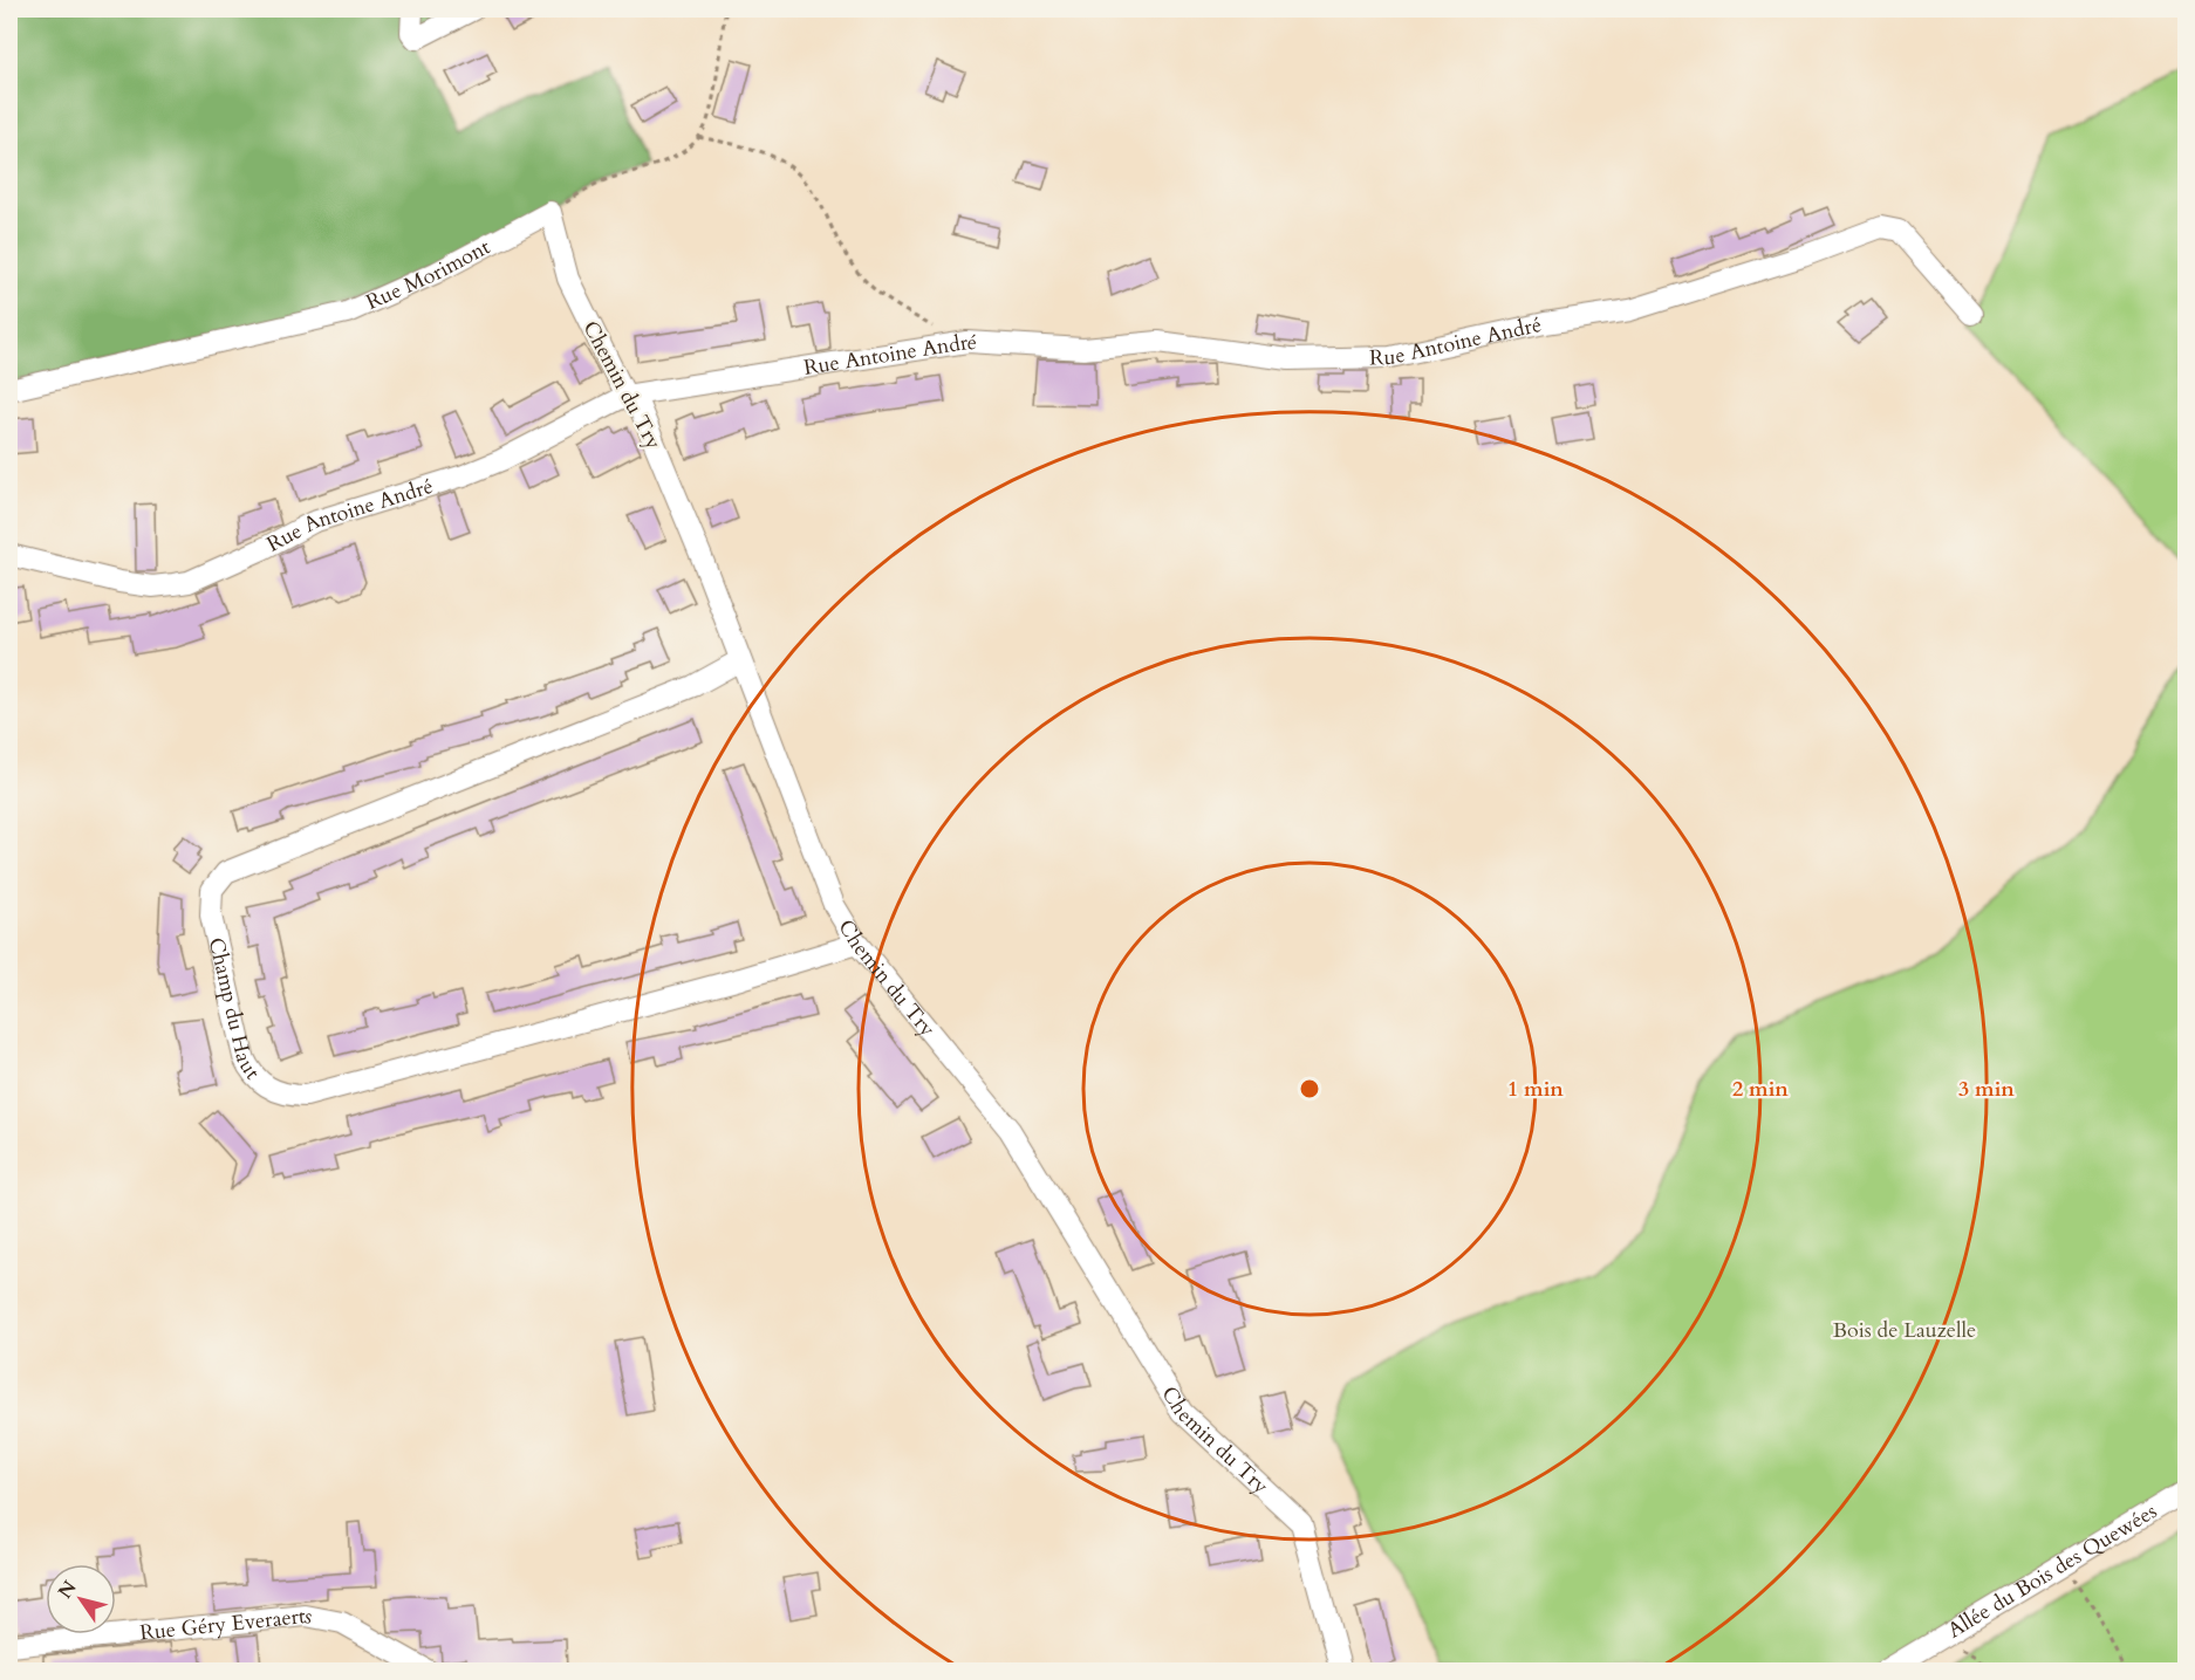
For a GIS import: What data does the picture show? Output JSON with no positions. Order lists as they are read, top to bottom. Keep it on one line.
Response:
{"streets":{"street":["Rue Morimont","Rue Antoine André","Chemin du Try","Champ du Haut","Allée du Bois des Quewées","Rue Géry Everaerts"]},"crossings":[["Rue Morimont","Chemin du Try"],["Rue Antoine André","Chemin du Try"],["Chemin du Try","Champ du Haut"]],"parks":["Bois de Lauzelle"],"north":"top left","rings":["1 min","2 min","3 min"]}
